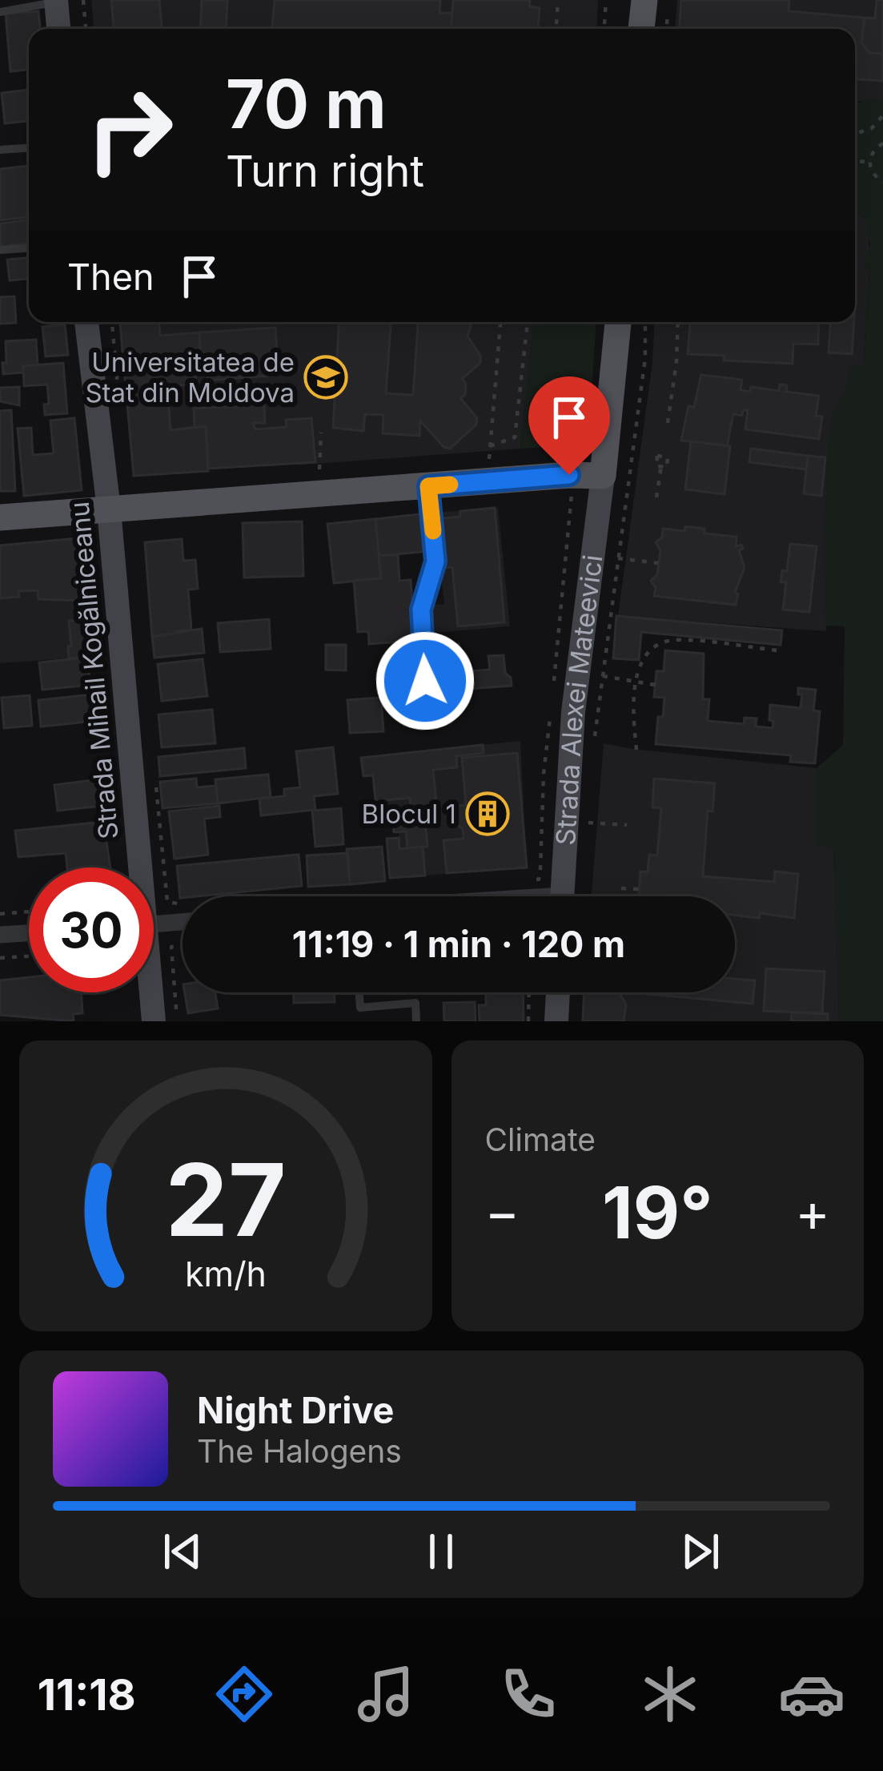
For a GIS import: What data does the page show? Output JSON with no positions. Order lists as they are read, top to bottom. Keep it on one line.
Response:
{"streets":{"main road":["Strada Mihail Kogălniceanu","Strada Alexei Mateevici"]},"places":{"school or university":["Universitatea de Stat din Moldova"],"building":["Blocul 1"]},"page":{"turn":["70 m","Turn right"],"then":"Then","limit":"30","trip":"11:19 · 1 min · 120 m","tile":"Climate","heat":["−","19°","+"],"song":["Night Drive","The Halogens"],"tabs":"11:18","gauge":["27","km/h"]}}
